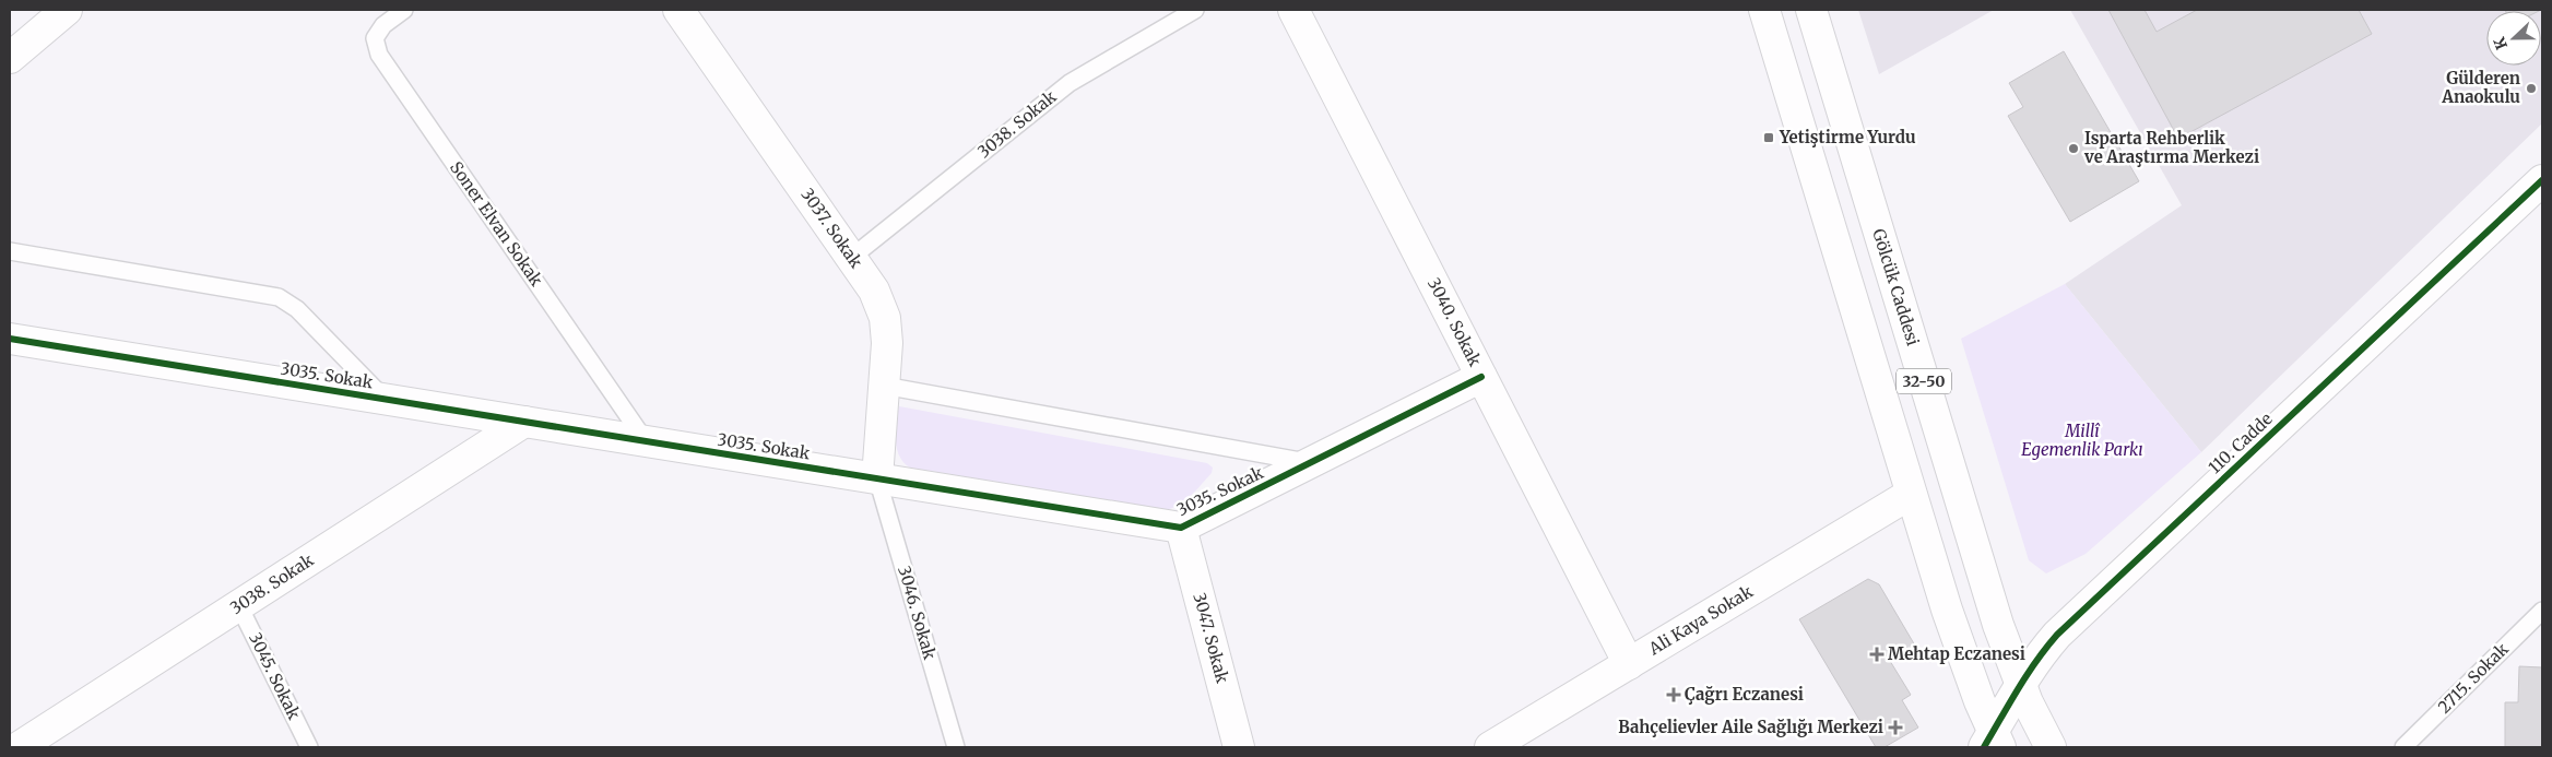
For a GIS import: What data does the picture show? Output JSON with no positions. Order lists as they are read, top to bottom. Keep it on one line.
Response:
{"streets":{"street":["3038. Sokak","3037. Sokak","Gölcük Caddesi","3040. Sokak","3035. Sokak","32-50","110. Cadde","Ali Kaya Sokak","3047. Sokak"],"lane":["Soner Elvan Sokak","3046. Sokak","3045. Sokak","2715. Sokak"]},"crossings":[["3038. Sokak","3037. Sokak"],["3038. Sokak","3035. Sokak"],["3038. Sokak","3045. Sokak"],["Soner Elvan Sokak","3035. Sokak"],["3037. Sokak","3035. Sokak"],["3037. Sokak","3046. Sokak"],["Gölcük Caddesi","110. Cadde"],["3040. Sokak","3035. Sokak"],["3040. Sokak","Ali Kaya Sokak"],["3035. Sokak","3046. Sokak"],["3035. Sokak","3047. Sokak"],["32-50","110. Cadde"],["32-50","Ali Kaya Sokak"]],"parks":["Millî Egemenlik Parkı"],"places":{"other":["Gülderen Anaokulu","Isparta Rehberlik ve Araştırma Merkezi"],"transit":["Yetiştirme Yurdu"],"health":["Mehtap Eczanesi","Çağrı Eczanesi","Bahçelievler Aile Sağlığı Merkezi"]},"north":"left"}
